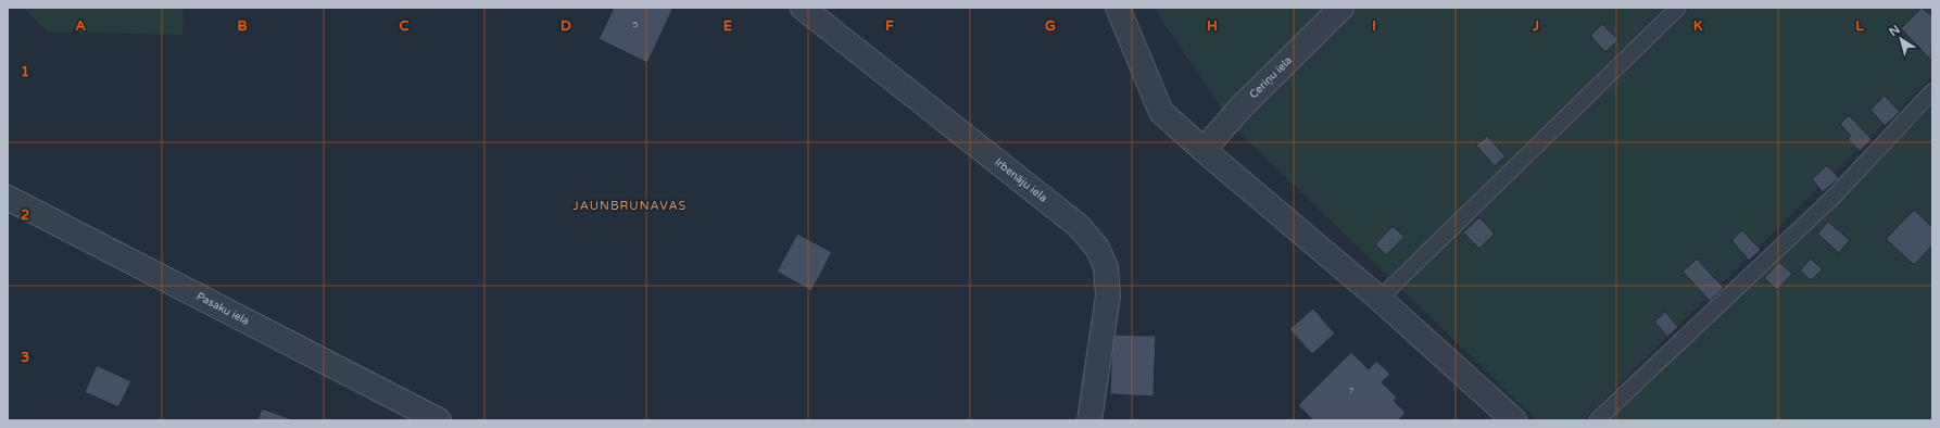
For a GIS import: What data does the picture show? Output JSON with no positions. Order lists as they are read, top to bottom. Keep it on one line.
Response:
{"streets":{"street":["Ceriņu iela","Irbenāju iela","Pasaku iela"]},"districts":["JAUNBRUNAVAS"],"house_numbers":["5","7"],"north":"top left","grid":{"columns":["A","B","C","D","E","F","G","H","I","J","K","L"],"rows":["1","2","3"]}}
